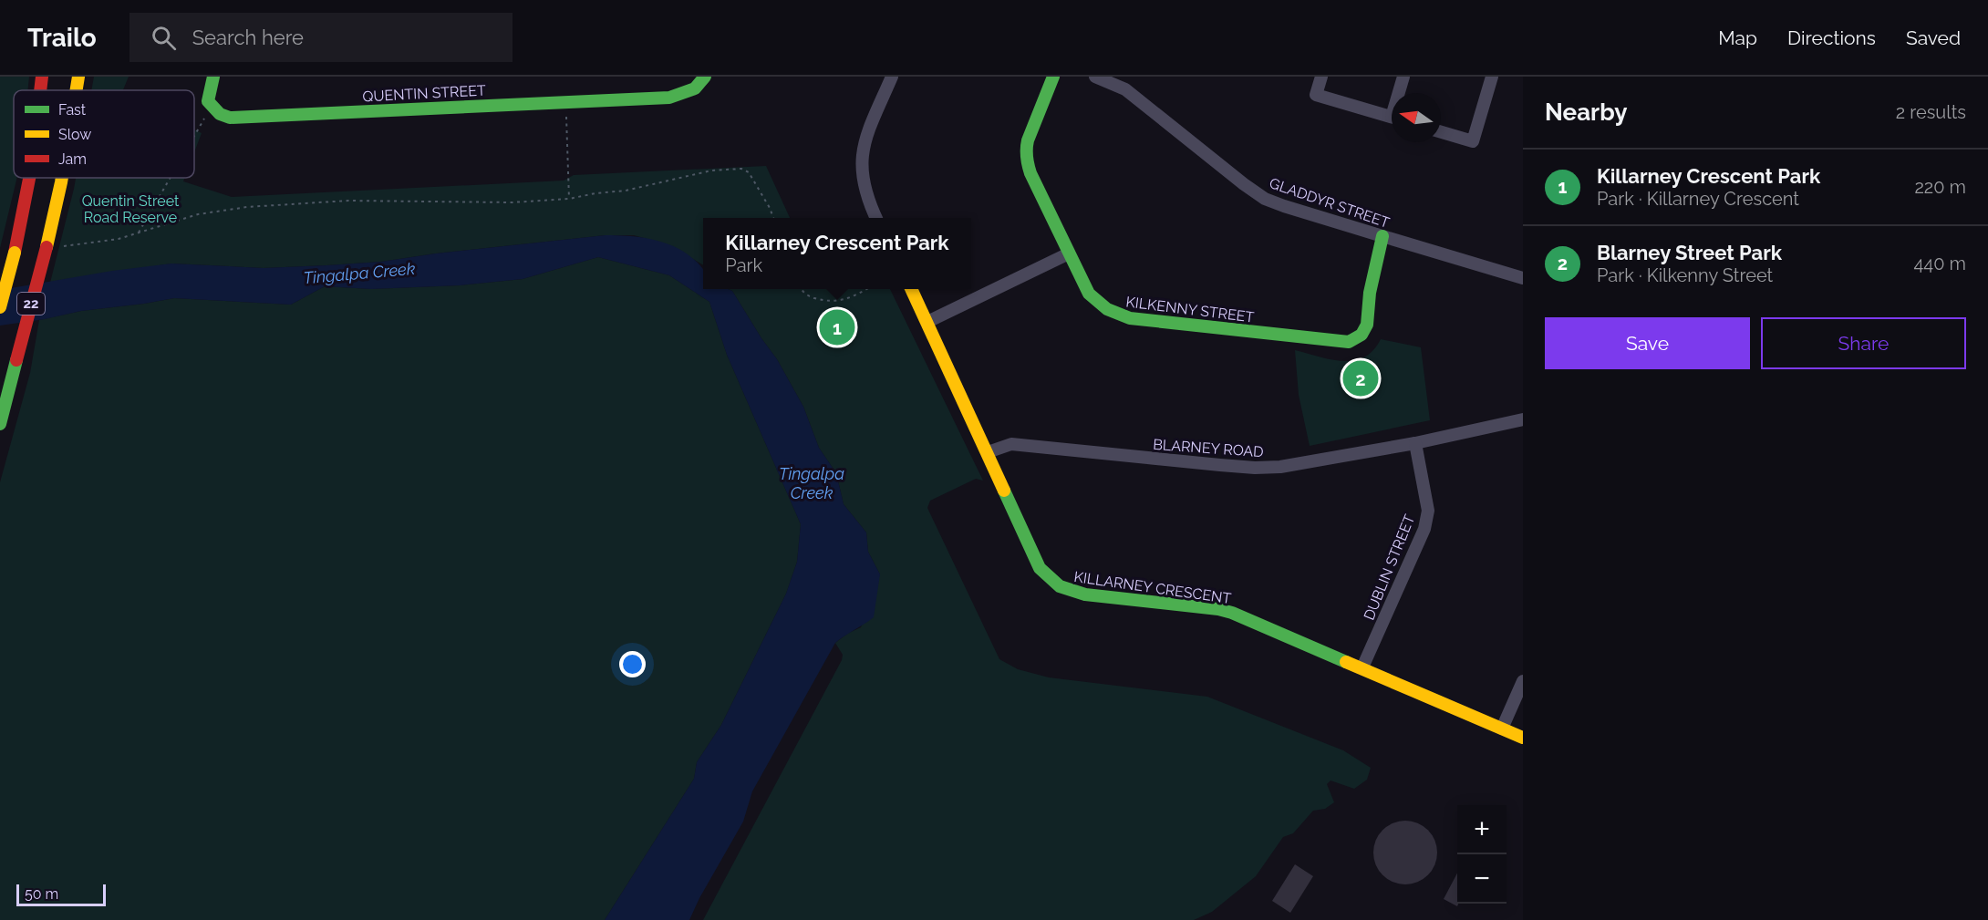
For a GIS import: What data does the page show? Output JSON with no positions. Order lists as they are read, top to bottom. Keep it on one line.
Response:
{"streets":{"main road":["QUENTIN STREET","22","KILKENNY STREET","KILLARNEY CRESCENT"],"street":["GLADDYR STREET","BLARNEY ROAD","DUBLIN STREET"]},"crossings":[["GLADDYR STREET","KILKENNY STREET"],["BLARNEY ROAD","DUBLIN STREET"],["BLARNEY ROAD","KILLARNEY CRESCENT"],["DUBLIN STREET","KILLARNEY CRESCENT"]],"water":["Tingalpa Creek"],"parks":["Quentin Street Road Reserve"],"legend":["Fast","Slow","Jam"],"scale_bar":"50 m","north":"left","page":{"header":"Trailo","search":"Search here","nav":["Map","Directions","Saved"],"heading":["Nearby","2 results"],"list":[{"mark":"1","name":"Killarney Crescent Park","note":"Park · Killarney Crescent","value":"220 m"},{"mark":"2","name":"Blarney Street Park","note":"Park · Kilkenny Street","value":"440 m"}],"popup":["Killarney Crescent Park","Park"],"buttons":["Save","Share"],"pins":["1","2"],"map_buttons":["+","−"],"scale":"50 m"}}
